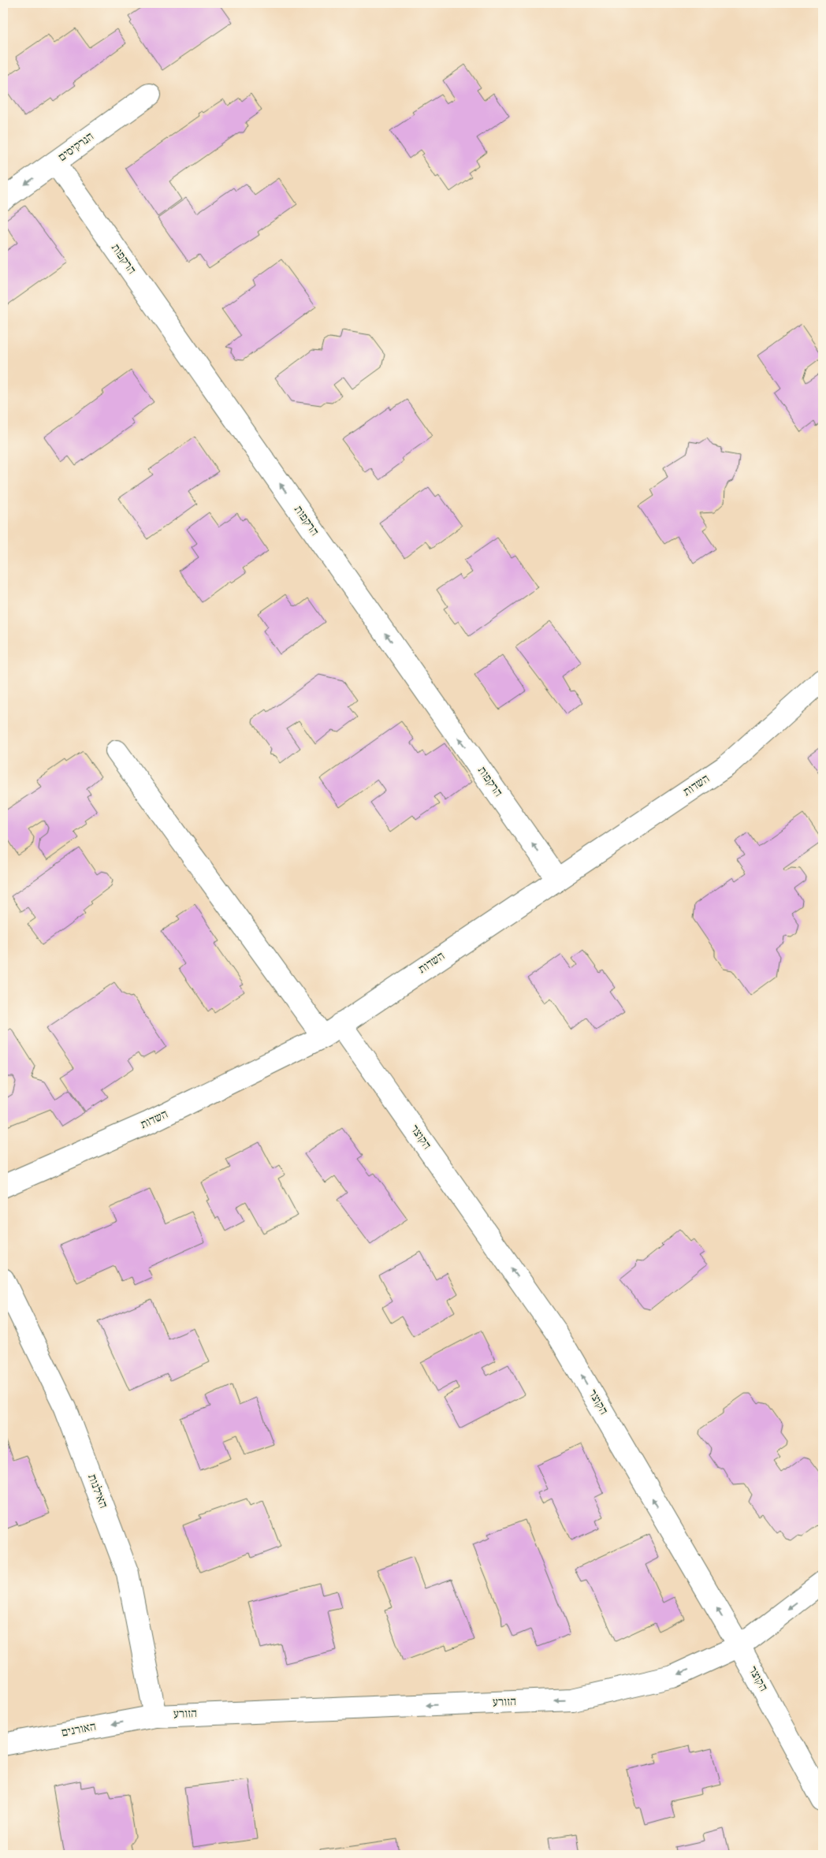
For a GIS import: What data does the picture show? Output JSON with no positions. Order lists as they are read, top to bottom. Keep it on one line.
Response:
{"streets":{"street":["הנרקיסים","הרקפות","השדות","הקוצר","האילנות","הזורע","האורנים"]},"crossings":[["הנרקיסים","הרקפות"],["הרקפות","השדות"],["השדות","הקוצר"],["הקוצר","הזורע"],["האילנות","הזורע"],["האילנות","האורנים"],["הזורע","האורנים"]],"one_way":["הנרקיסים","הרקפות","הקוצר","הזורע","האורנים"]}
